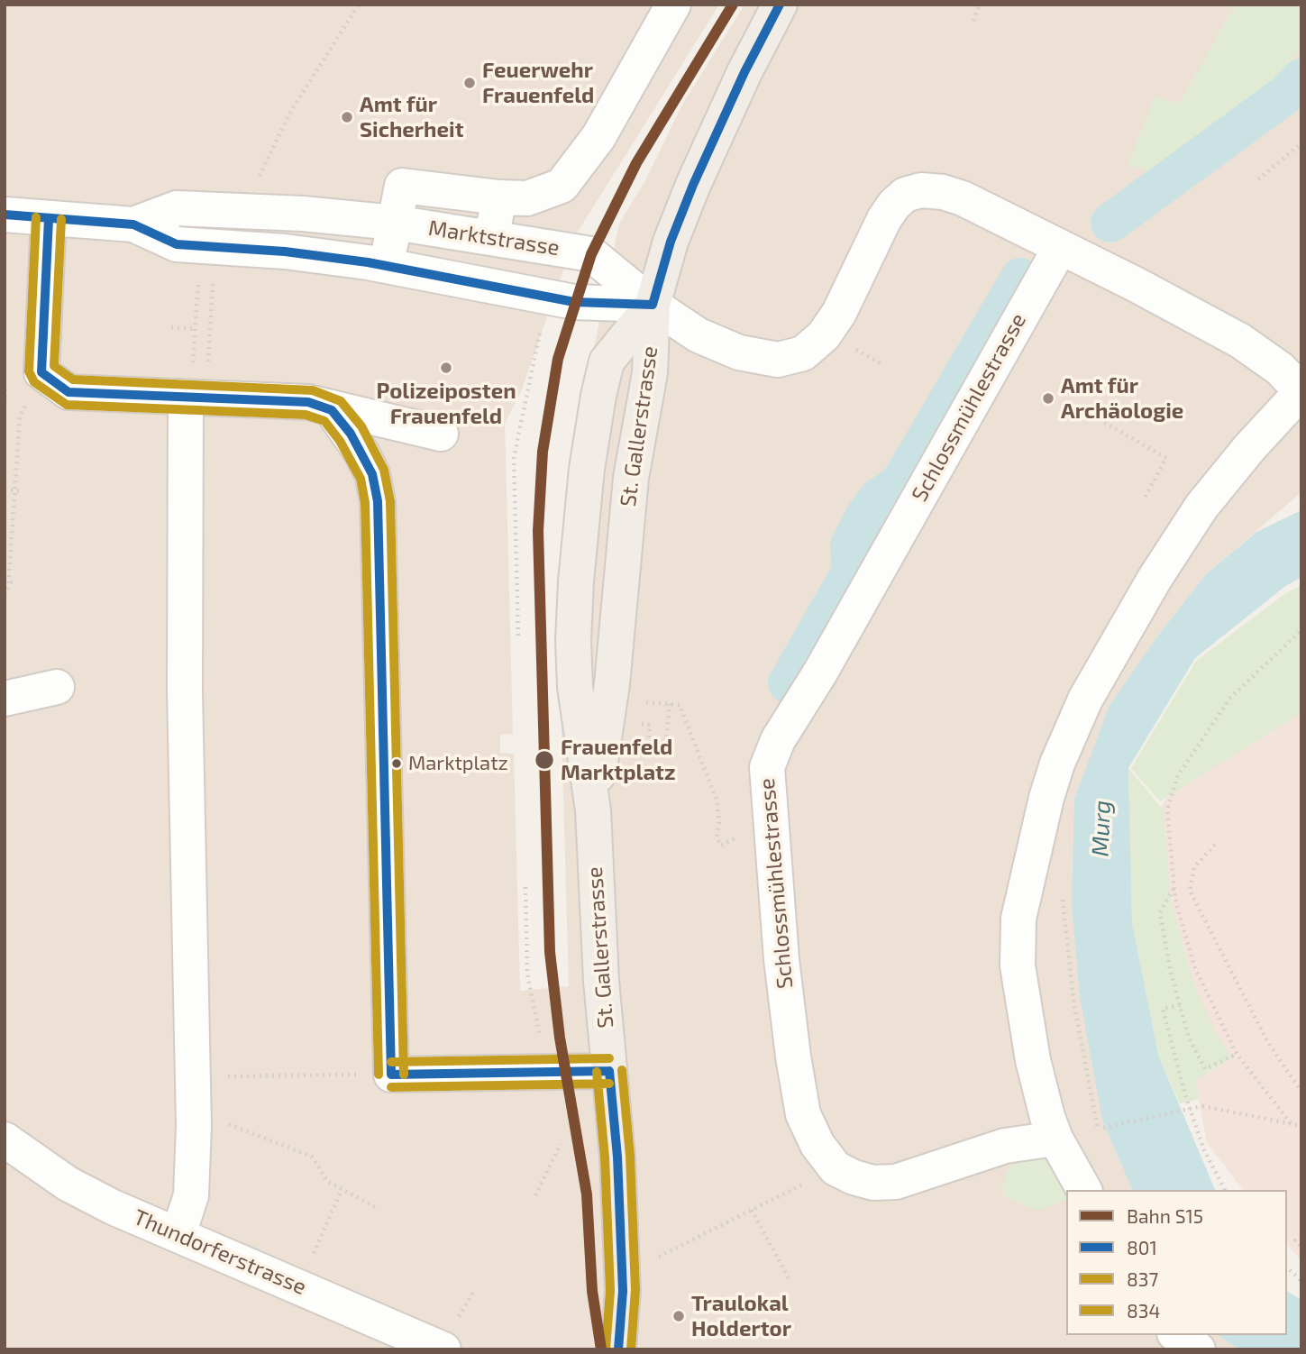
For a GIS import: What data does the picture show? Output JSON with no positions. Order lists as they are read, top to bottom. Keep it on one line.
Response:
{"streets":{"main road":["St. Gallerstrasse"],"street":["Marktstrasse","Schlossmühlestrasse","Thundorferstrasse"]},"crossings":[["Marktstrasse","St. Gallerstrasse"]],"water":["Murg"],"places":["Feuerwehr Frauenfeld","Amt für Sicherheit","Polizeiposten Frauenfeld","Amt für Archäologie","Frauenfeld Marktplatz","Marktplatz","Traulokal Holdertor"],"lines":["rail line S15","transit line 801","transit line 837","transit line 834"],"legend":["Bahn S15","801","837","834"]}
